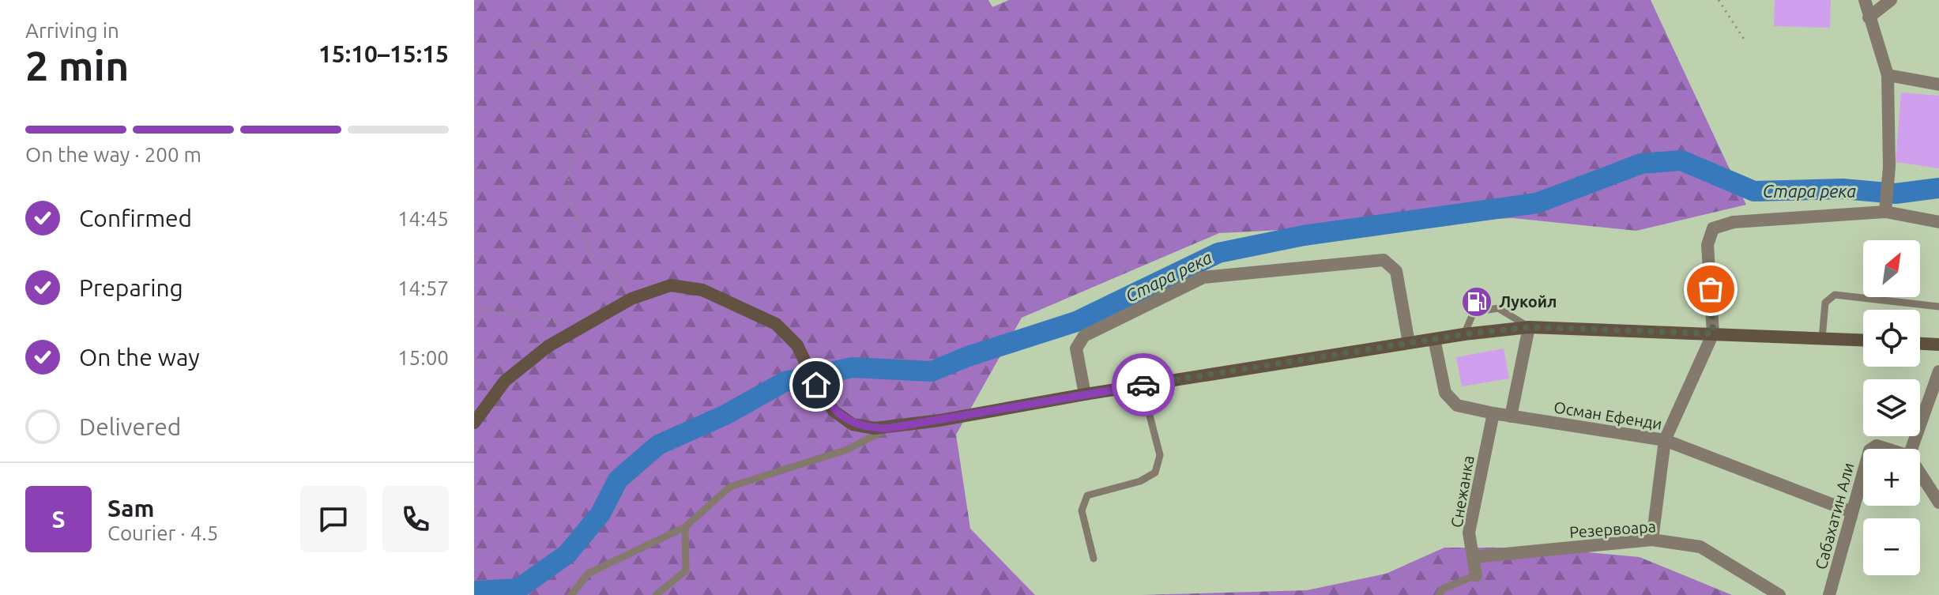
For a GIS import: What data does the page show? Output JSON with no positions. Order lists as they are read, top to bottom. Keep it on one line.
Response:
{"streets":{"street":["Осман Ефенди","Снежанка","Сабахатин Али","Резервоара"]},"crossings":[["Осман Ефенди","Снежанка"],["Осман Ефенди","Сабахатин Али"],["Снежанка","Резервоара"]],"water":["Стара река"],"places":{"fuel station":["Лукойл"]},"north":"top right","page":{"heading":["2 min","Arriving in","15:10–15:15"],"panel":["Sam","Courier · 4.5"],"bar":"On the way · 200 m","list":[["Confirmed","14:45"],["Preparing","14:57"],["On the way","15:00"],"Delivered"],"map_buttons":["+","−"],"round":"S"}}
